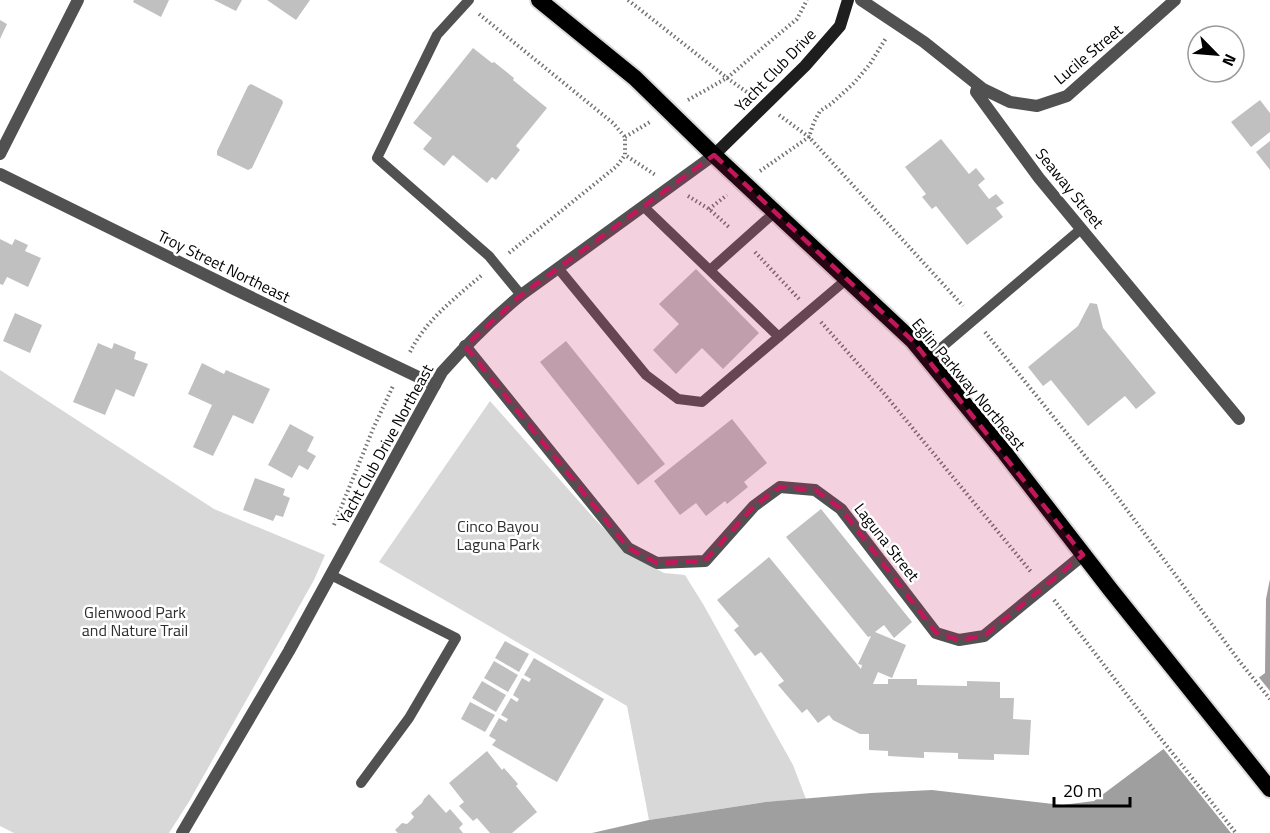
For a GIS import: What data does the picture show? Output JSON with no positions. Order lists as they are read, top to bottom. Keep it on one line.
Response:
{"streets":{"highway":["Eglin Parkway Northeast"],"main road":["Yacht Club Drive"],"street":["Lucile Street","Seaway Street","Troy Street Northeast","Yacht Club Drive Northeast","Laguna Street"]},"crossings":[["Lucile Street","Seaway Street"],["Yacht Club Drive","Eglin Parkway Northeast"],["Yacht Club Drive","Yacht Club Drive Northeast"],["Troy Street Northeast","Yacht Club Drive Northeast"],["Eglin Parkway Northeast","Yacht Club Drive Northeast"],["Eglin Parkway Northeast","Laguna Street"],["Yacht Club Drive Northeast","Laguna Street"]],"parks":["Cinco Bayou Laguna Park","Glenwood Park and Nature Trail"],"scale_bar":"20 m","north":"bottom right"}
